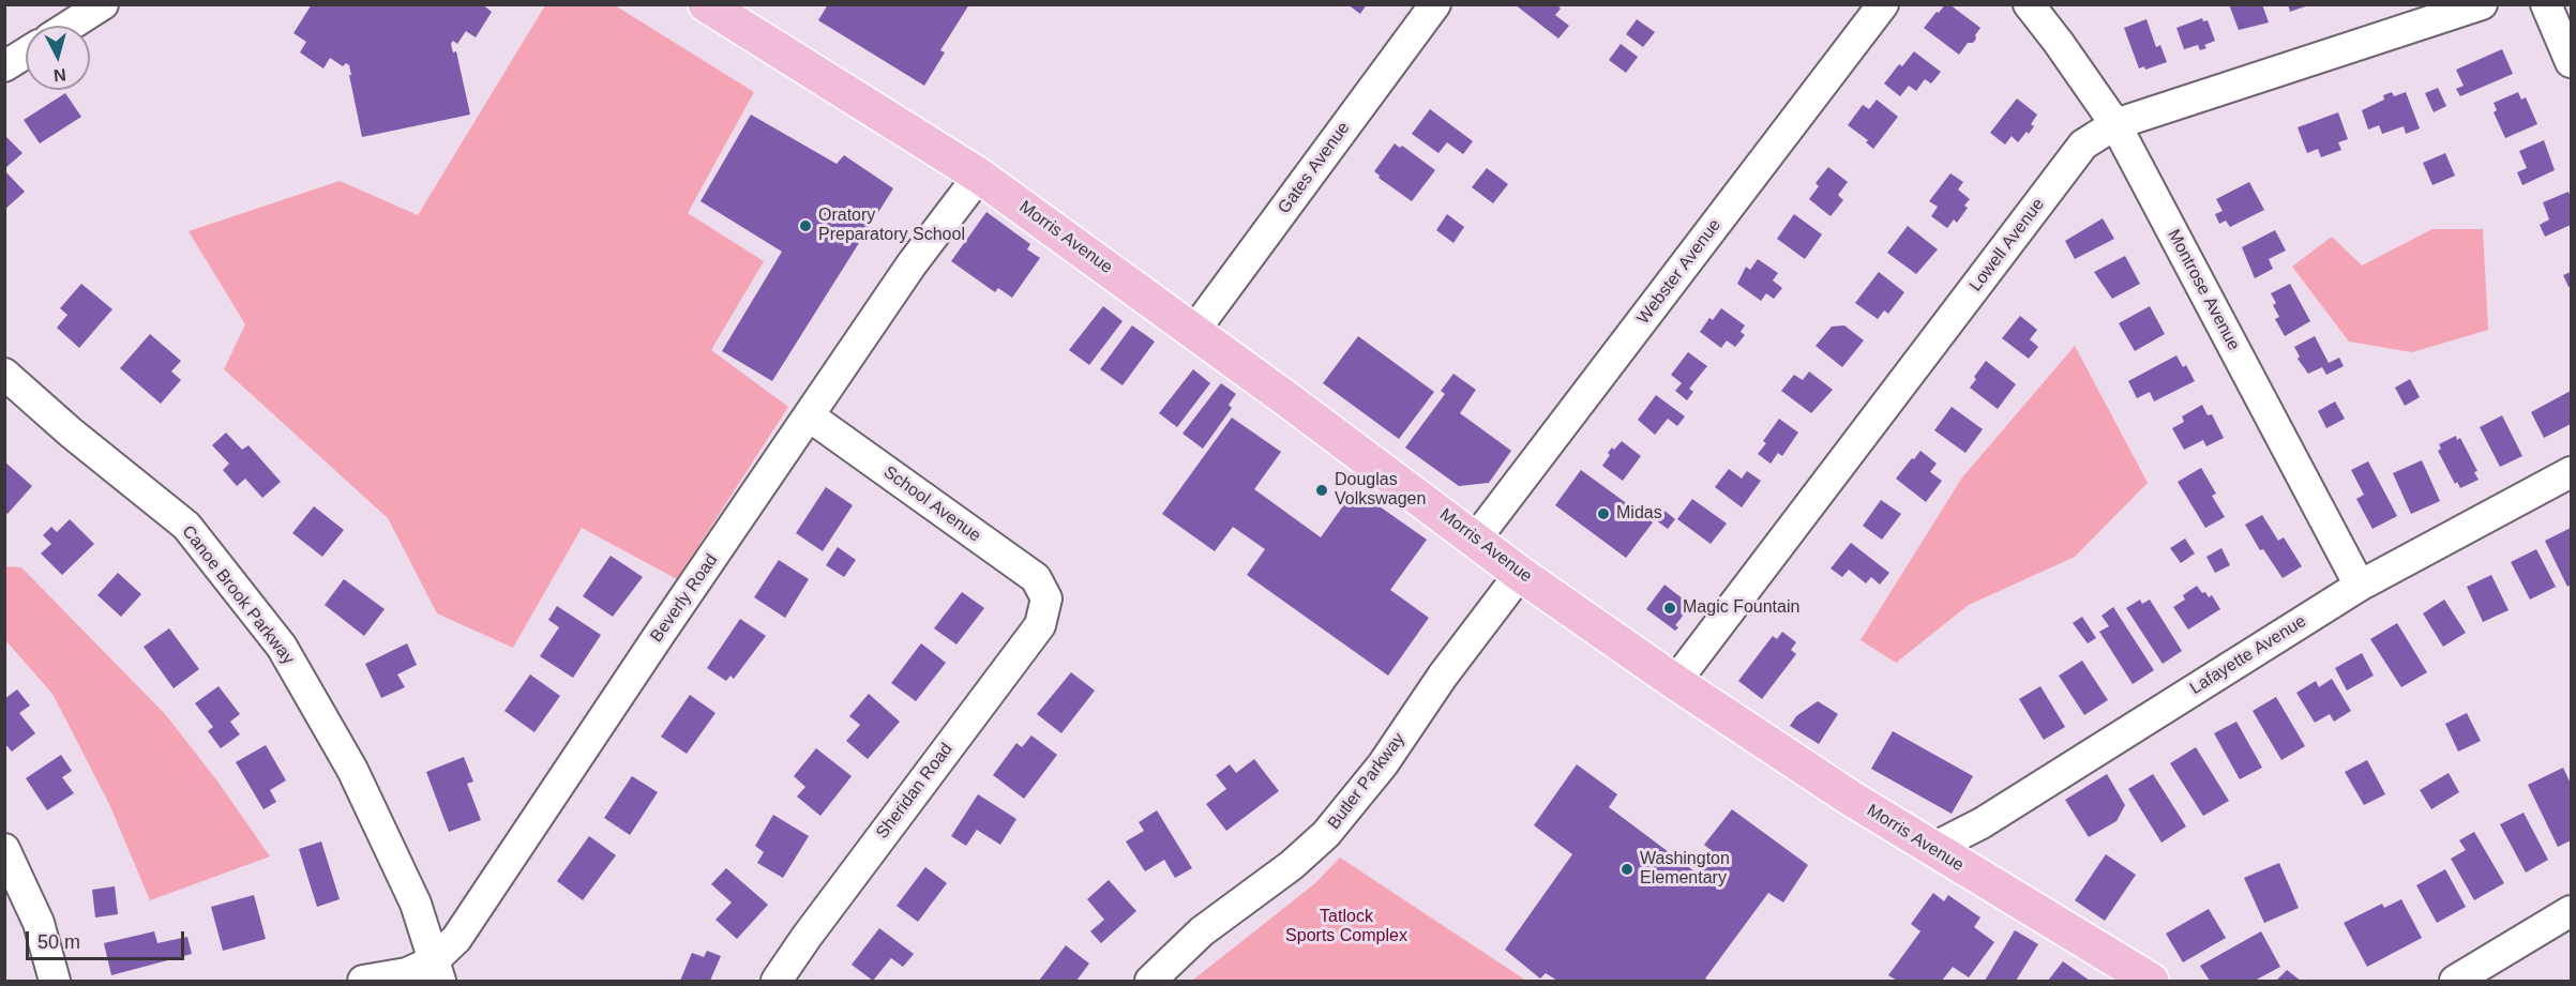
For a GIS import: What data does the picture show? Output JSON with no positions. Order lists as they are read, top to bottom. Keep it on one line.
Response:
{"streets":{"main road":["Morris Avenue"],"street":["Gates Avenue","Lowell Avenue","Webster Avenue","Montrose Avenue","School Avenue","Canoe Brook Parkway","Beverly Road","Lafayette Avenue","Butler Parkway","Sheridan Road"]},"crossings":[["Gates Avenue","Morris Avenue"],["Morris Avenue","Lowell Avenue"],["Morris Avenue","Webster Avenue"],["Morris Avenue","Beverly Road"],["Morris Avenue","Lafayette Avenue"],["Morris Avenue","Butler Parkway"],["Lowell Avenue","Montrose Avenue"],["Montrose Avenue","Lafayette Avenue"],["School Avenue","Beverly Road"],["School Avenue","Sheridan Road"],["Canoe Brook Parkway","Beverly Road"]],"parks":["Tatlock Sports Complex"],"places":["Oratory Preparatory School","Douglas Volkswagen","Midas","Magic Fountain","Washington Elementary"],"scale_bar":"50 m","north":"bottom"}
